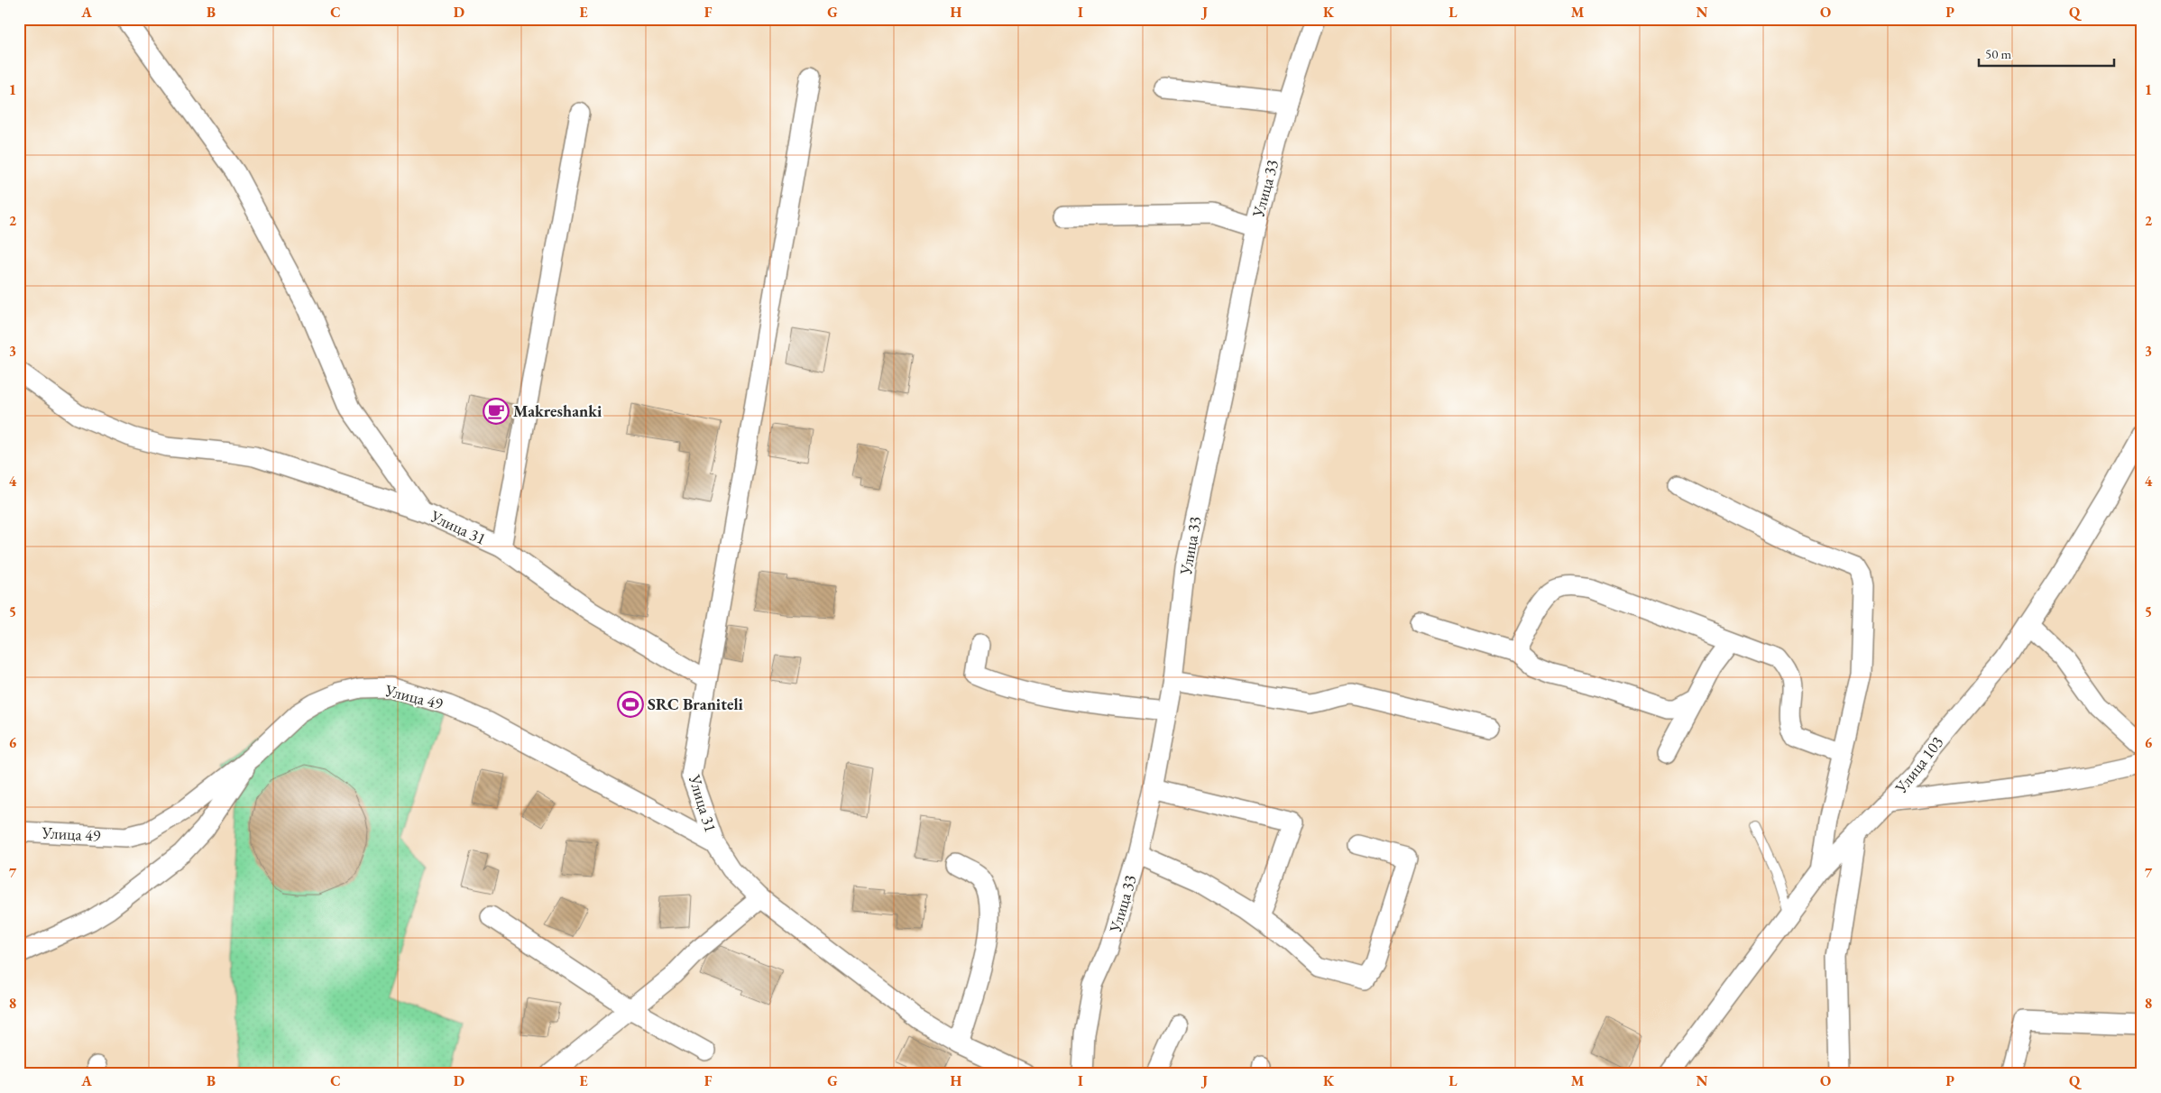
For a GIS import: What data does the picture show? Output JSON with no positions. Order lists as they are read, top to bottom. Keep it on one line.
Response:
{"streets":{"street":["Улица 33","Улица 31","Улица 49","Улица 103"]},"crossings":[["Улица 31","Улица 49"]],"places":{"cafe":["Makreshanki"],"sports":["SRC Braniteli"]},"scale_bar":"50 m","grid":{"columns":["A","B","C","D","E","F","G","H","I","J","K","L","M","N","O","P","Q"],"rows":["1","2","3","4","5","6","7","8"]}}
